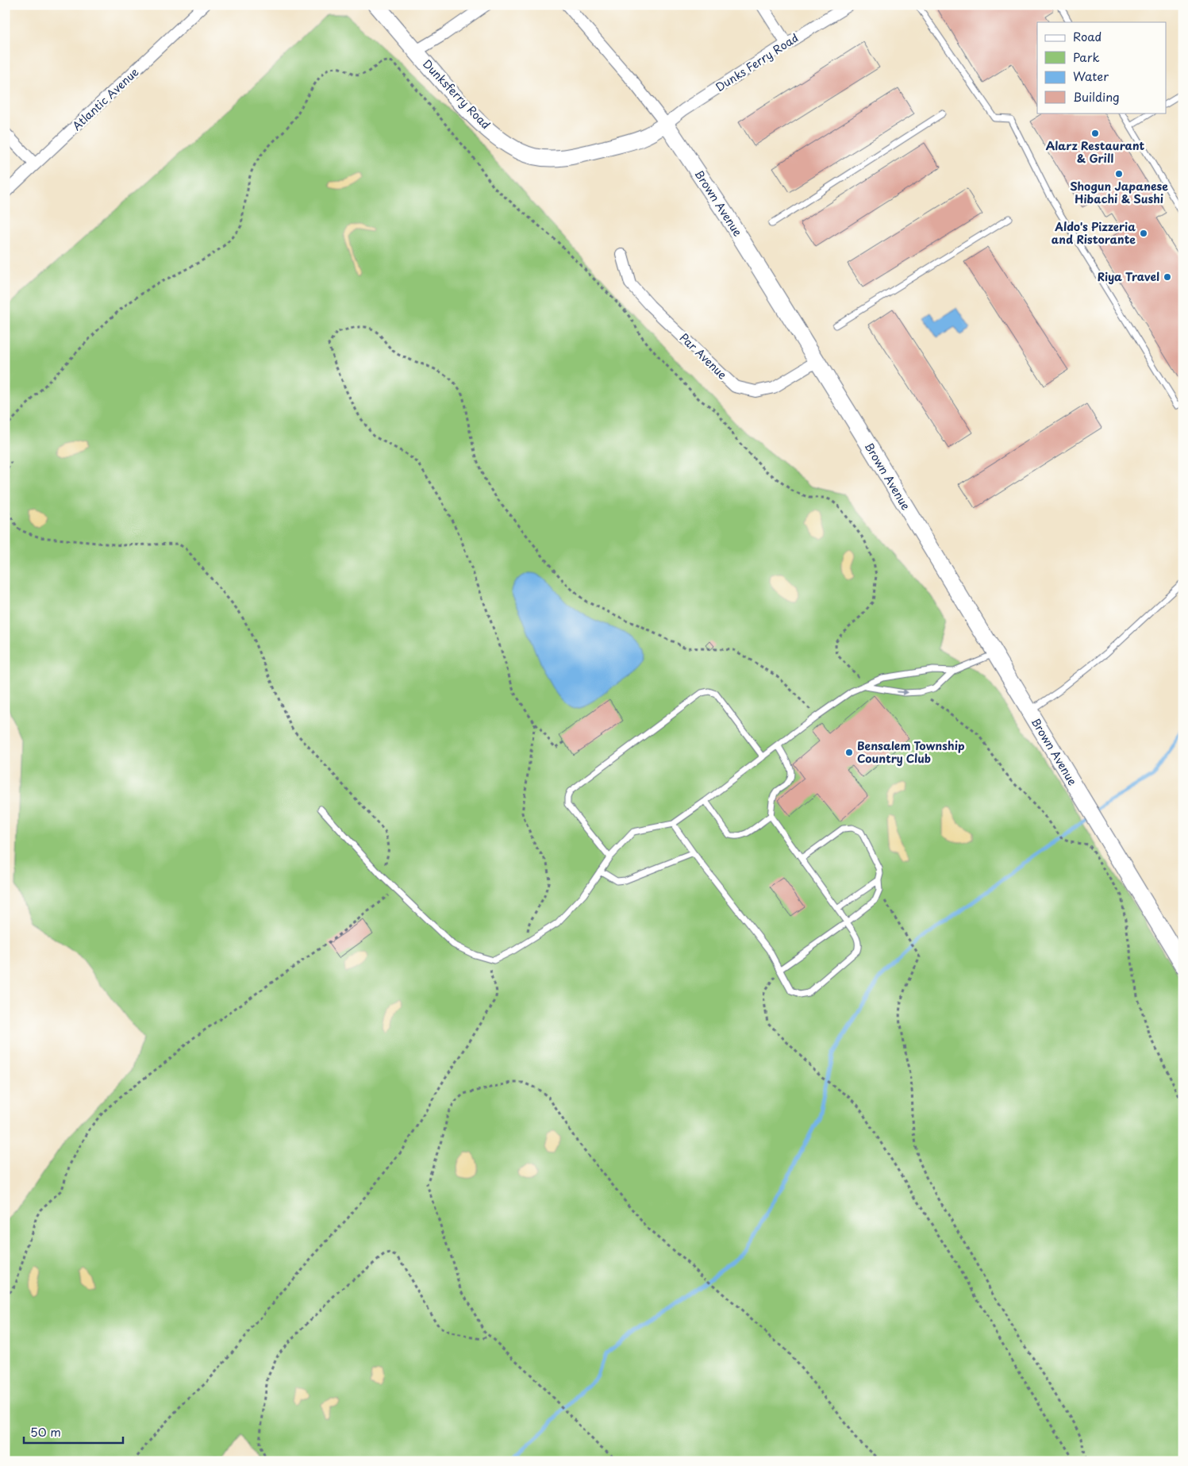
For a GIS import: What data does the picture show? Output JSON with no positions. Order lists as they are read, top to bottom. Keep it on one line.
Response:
{"streets":{"street":["Dunks Ferry Road","Dunksferry Road","Atlantic Avenue","Brown Avenue","Par Avenue"]},"crossings":[["Dunks Ferry Road","Dunksferry Road"],["Dunks Ferry Road","Brown Avenue"],["Dunksferry Road","Brown Avenue"],["Brown Avenue","Par Avenue"]],"places":["Alarz Restaurant & Grill","Shogun Japanese Hibachi & Sushi","Aldo's Pizzeria and Ristorante","Riya Travel","Bensalem Township Country Club"],"legend":["Road","Park","Water","Building"],"scale_bar":"50 m"}
